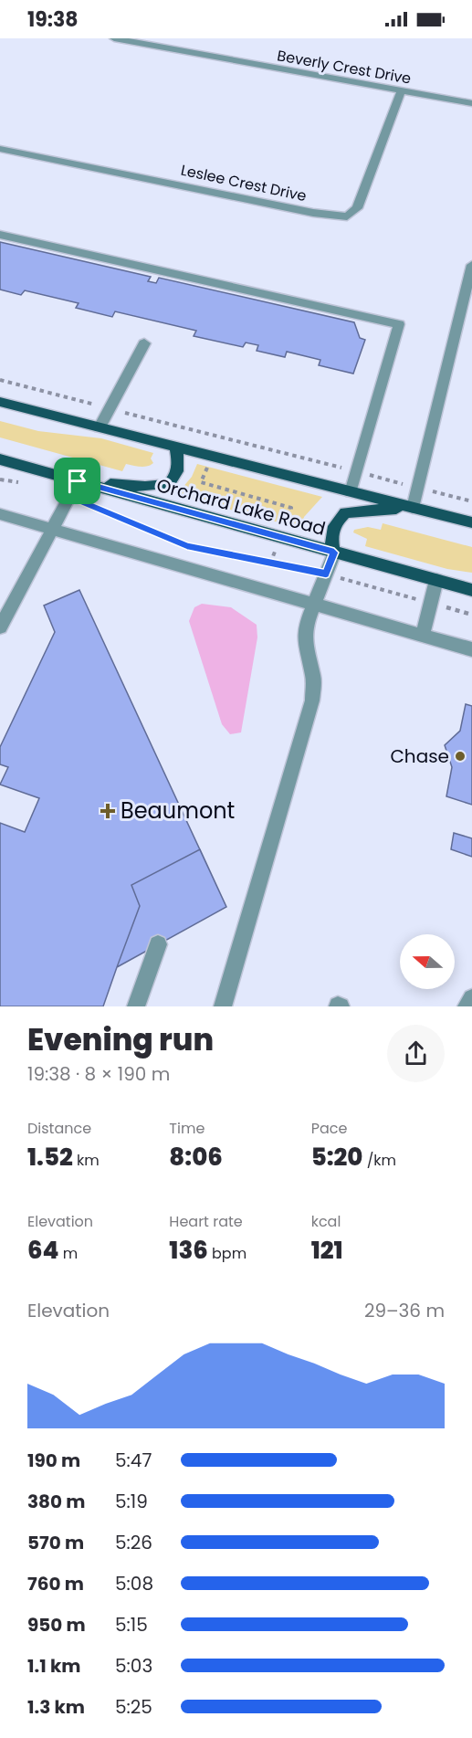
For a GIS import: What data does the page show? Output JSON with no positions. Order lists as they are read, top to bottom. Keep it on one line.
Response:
{"streets":{"main road":["Orchard Lake Road"],"street":["Beverly Crest Drive","Leslee Crest Drive"]},"crossings":[["Beverly Crest Drive","Leslee Crest Drive"]],"places":{"other":["Chase"],"health":["Beaumont"]},"north":"left","page":{"status":"19:38","heading":["Evening run","19:38 · 8 × 190 m"],"stats":[["Distance","1.52 km"],["Time","8:06"],["Pace","5:20 /km"],["Elevation","64 m"],["Heart rate","136 bpm"],["kcal","121"]],"chart":["Elevation","29–36 m"],"list":[{"name":"190 m","note":"5:47"},{"name":"380 m","note":"5:19"},{"name":"570 m","note":"5:26"},{"name":"760 m","note":"5:08"},{"name":"950 m","note":"5:15"},{"name":"1.1 km","note":"5:03"},{"name":"1.3 km","note":"5:25"}]}}
